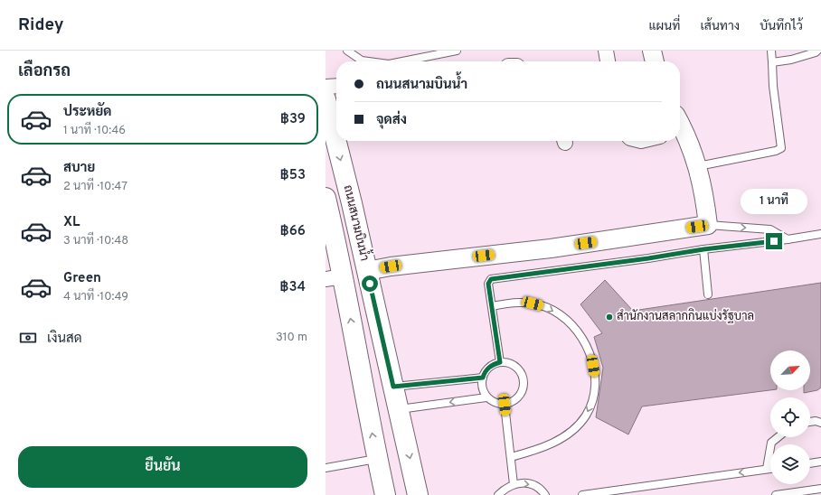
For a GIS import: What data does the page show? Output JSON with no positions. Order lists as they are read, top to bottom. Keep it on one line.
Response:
{"streets":{"main road":["ถนนสนามบินน้ำ"]},"places":["สำนักงานสลากกินแบ่งรัฐบาล"],"north":"top right","page":{"header":"Ridey","nav":["แผนที่","เส้นทาง","บันทึกไว้"],"heading":"เลือกรถ","banner":["ถนนสนามบินน้ำ","จุดส่ง"],"list":[{"name":"ประหยัด","note":"1 นาที · 10:46","value":"฿39"},{"name":"สบาย","note":"2 นาที · 10:47","value":"฿53"},{"name":"XL","note":"3 นาที · 10:48","value":"฿66"},{"name":"Green","note":"4 นาที · 10:49","value":"฿34"}],"bubble":"1 นาที","pay":["เงินสด","310 m"],"buttons":"ยืนยัน"}}
